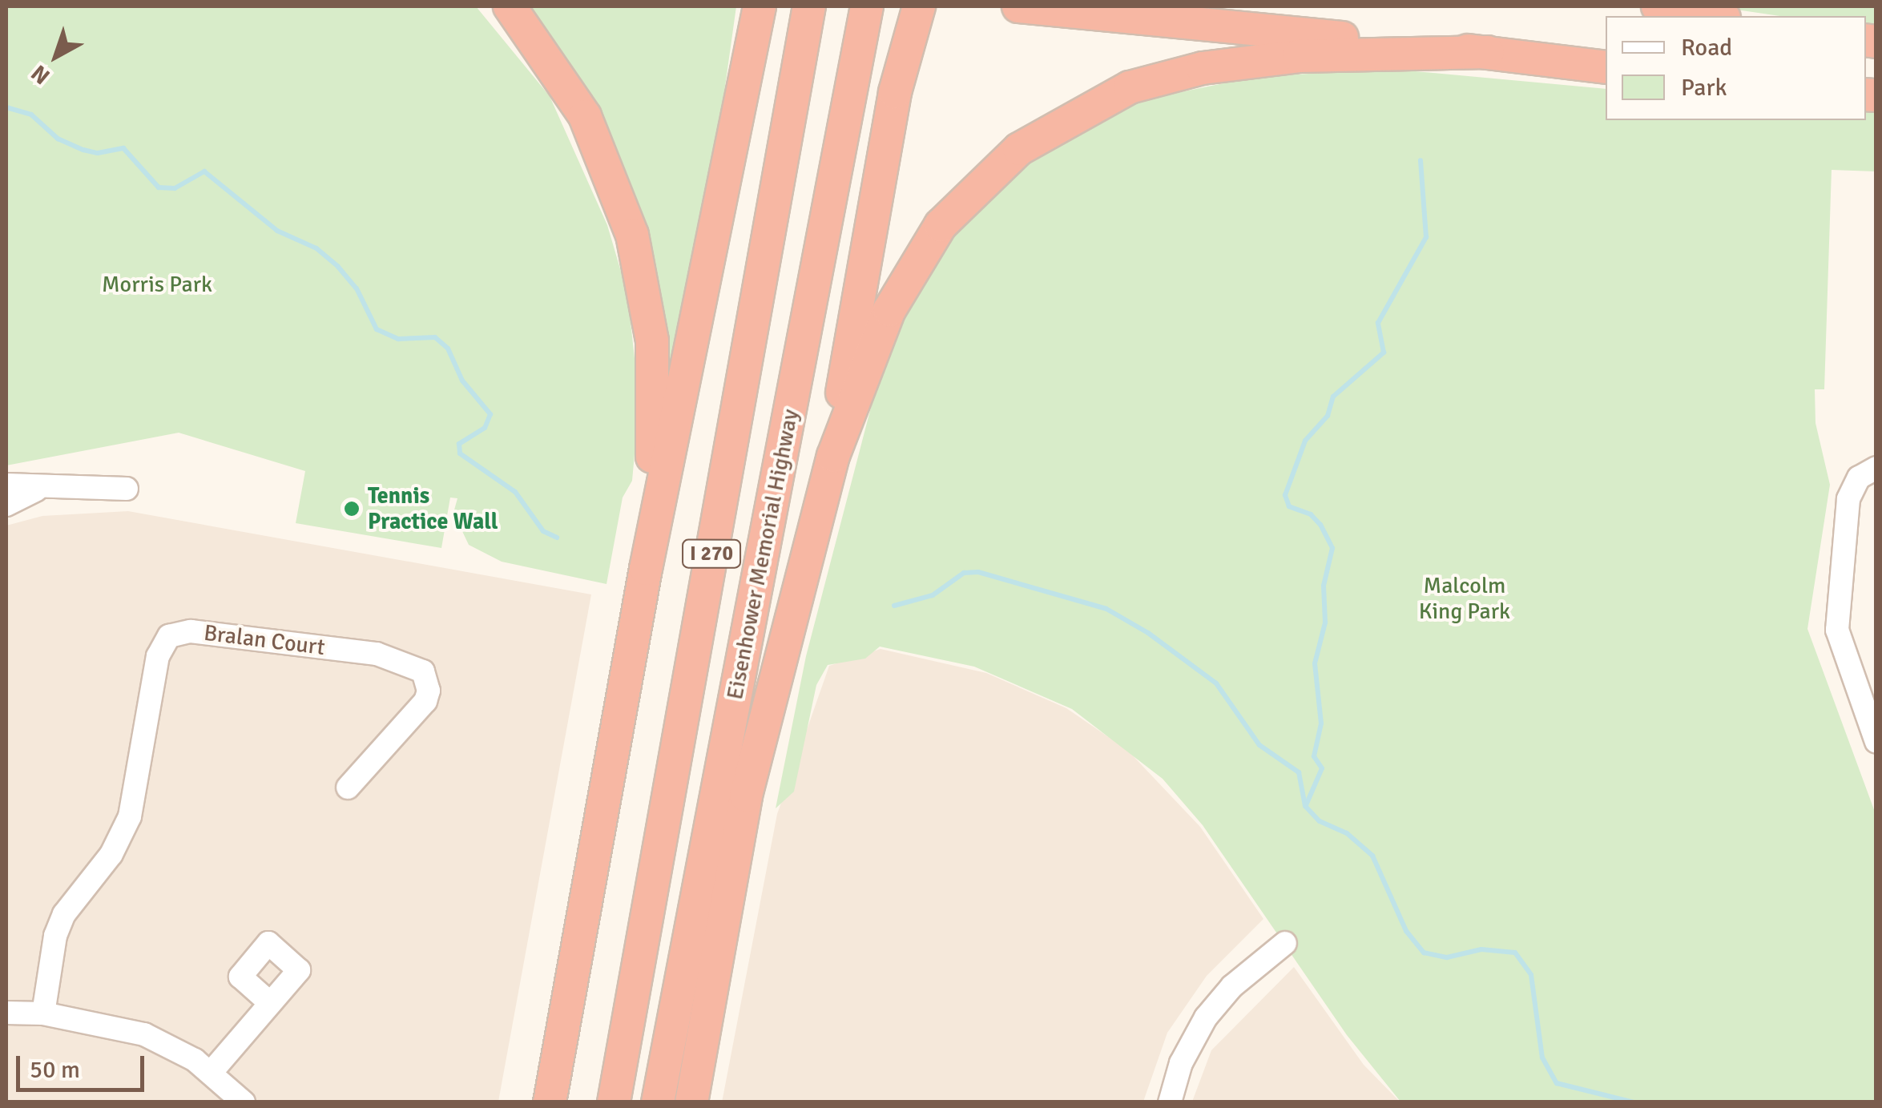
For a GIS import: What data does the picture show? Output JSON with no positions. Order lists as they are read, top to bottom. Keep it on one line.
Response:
{"streets":{"highway":["I 270","Eisenhower Memorial Highway"],"street":["Bralan Court"]},"parks":["Morris Park","Malcolm King Park"],"places":["Tennis Practice Wall"],"legend":["Road","Park"],"scale_bar":"50 m","north":"bottom left"}
